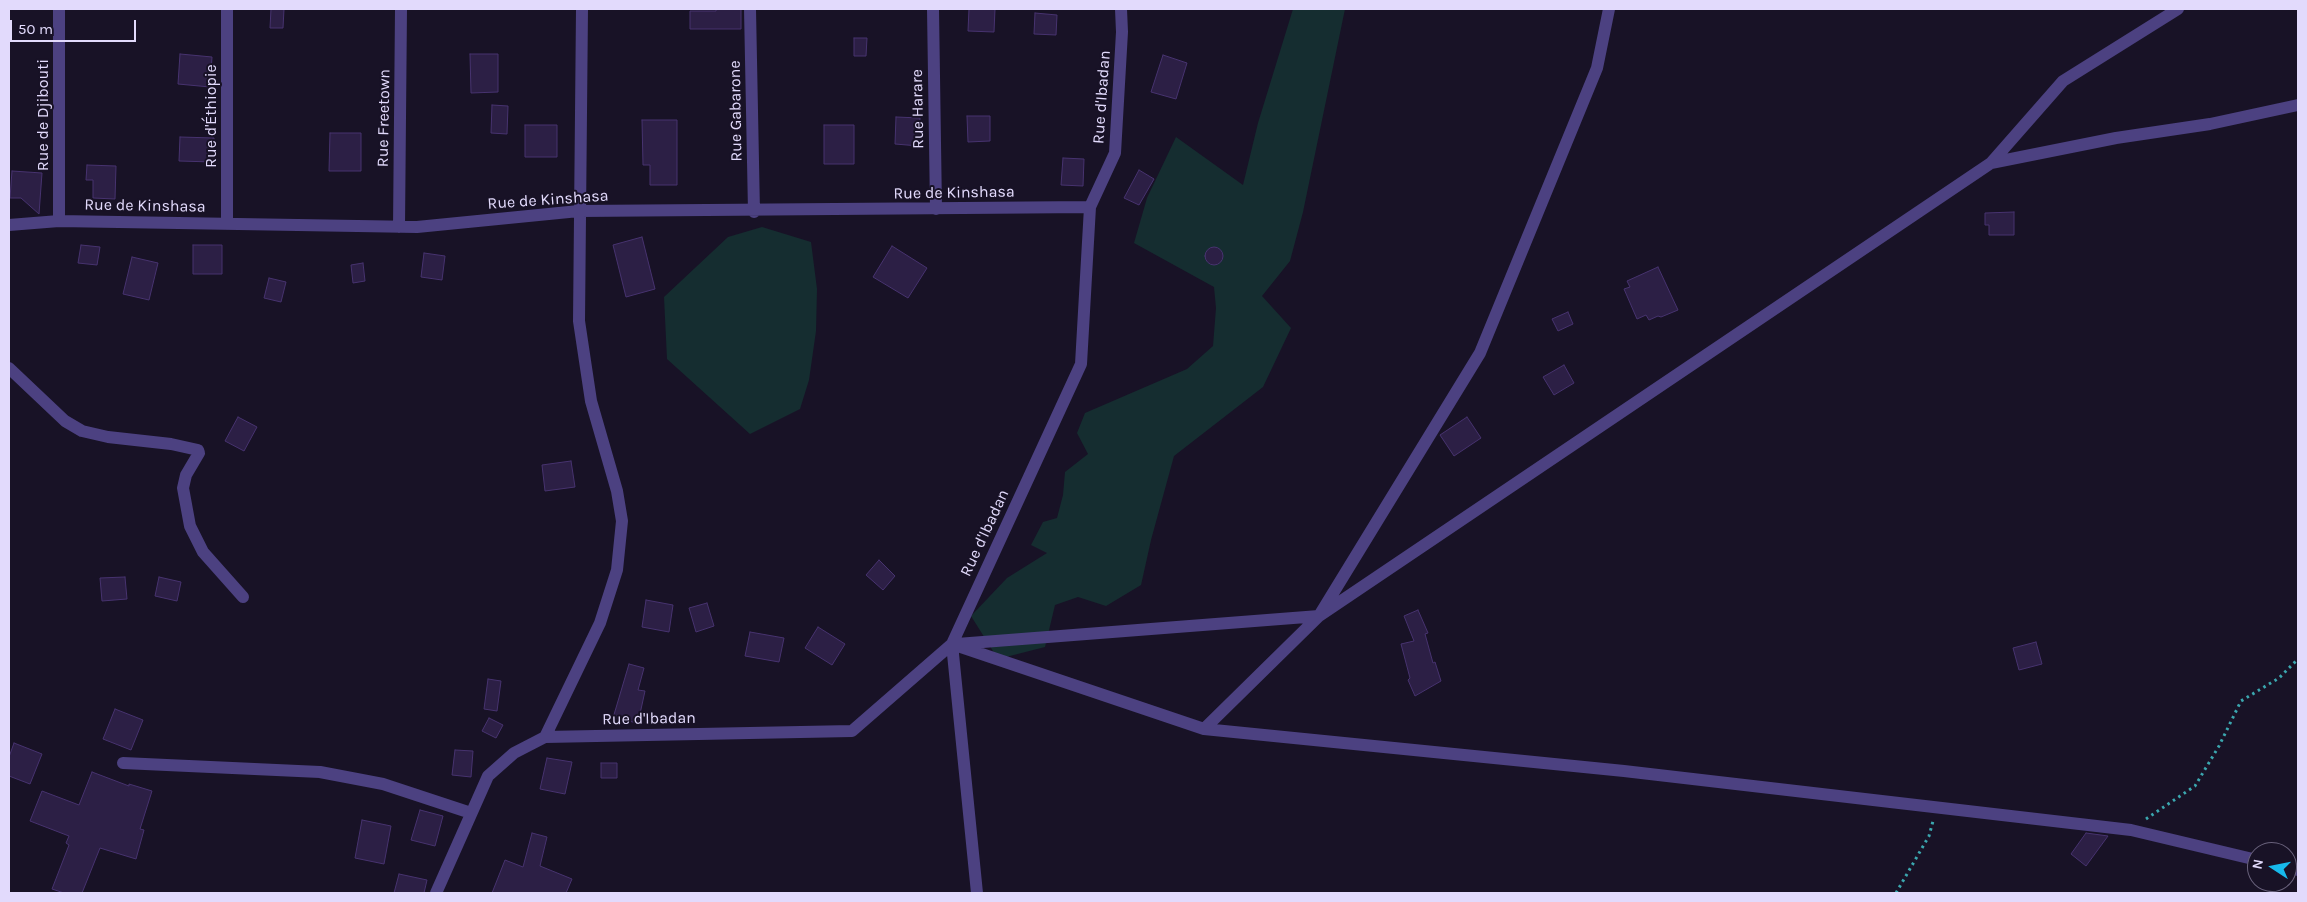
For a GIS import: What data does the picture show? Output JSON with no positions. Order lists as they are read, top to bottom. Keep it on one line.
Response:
{"streets":{"street":["Rue d'Ibadan","Rue Harare","Rue Gabarone","Rue de Djibouti","Rue d'Éthiopie","Rue Freetown","Rue de Kinshasa"]},"crossings":[["Rue d'Ibadan","Rue de Kinshasa"],["Rue Harare","Rue de Kinshasa"],["Rue Gabarone","Rue de Kinshasa"],["Rue de Djibouti","Rue de Kinshasa"],["Rue d'Éthiopie","Rue de Kinshasa"],["Rue Freetown","Rue de Kinshasa"]],"scale_bar":"50 m","north":"left"}
